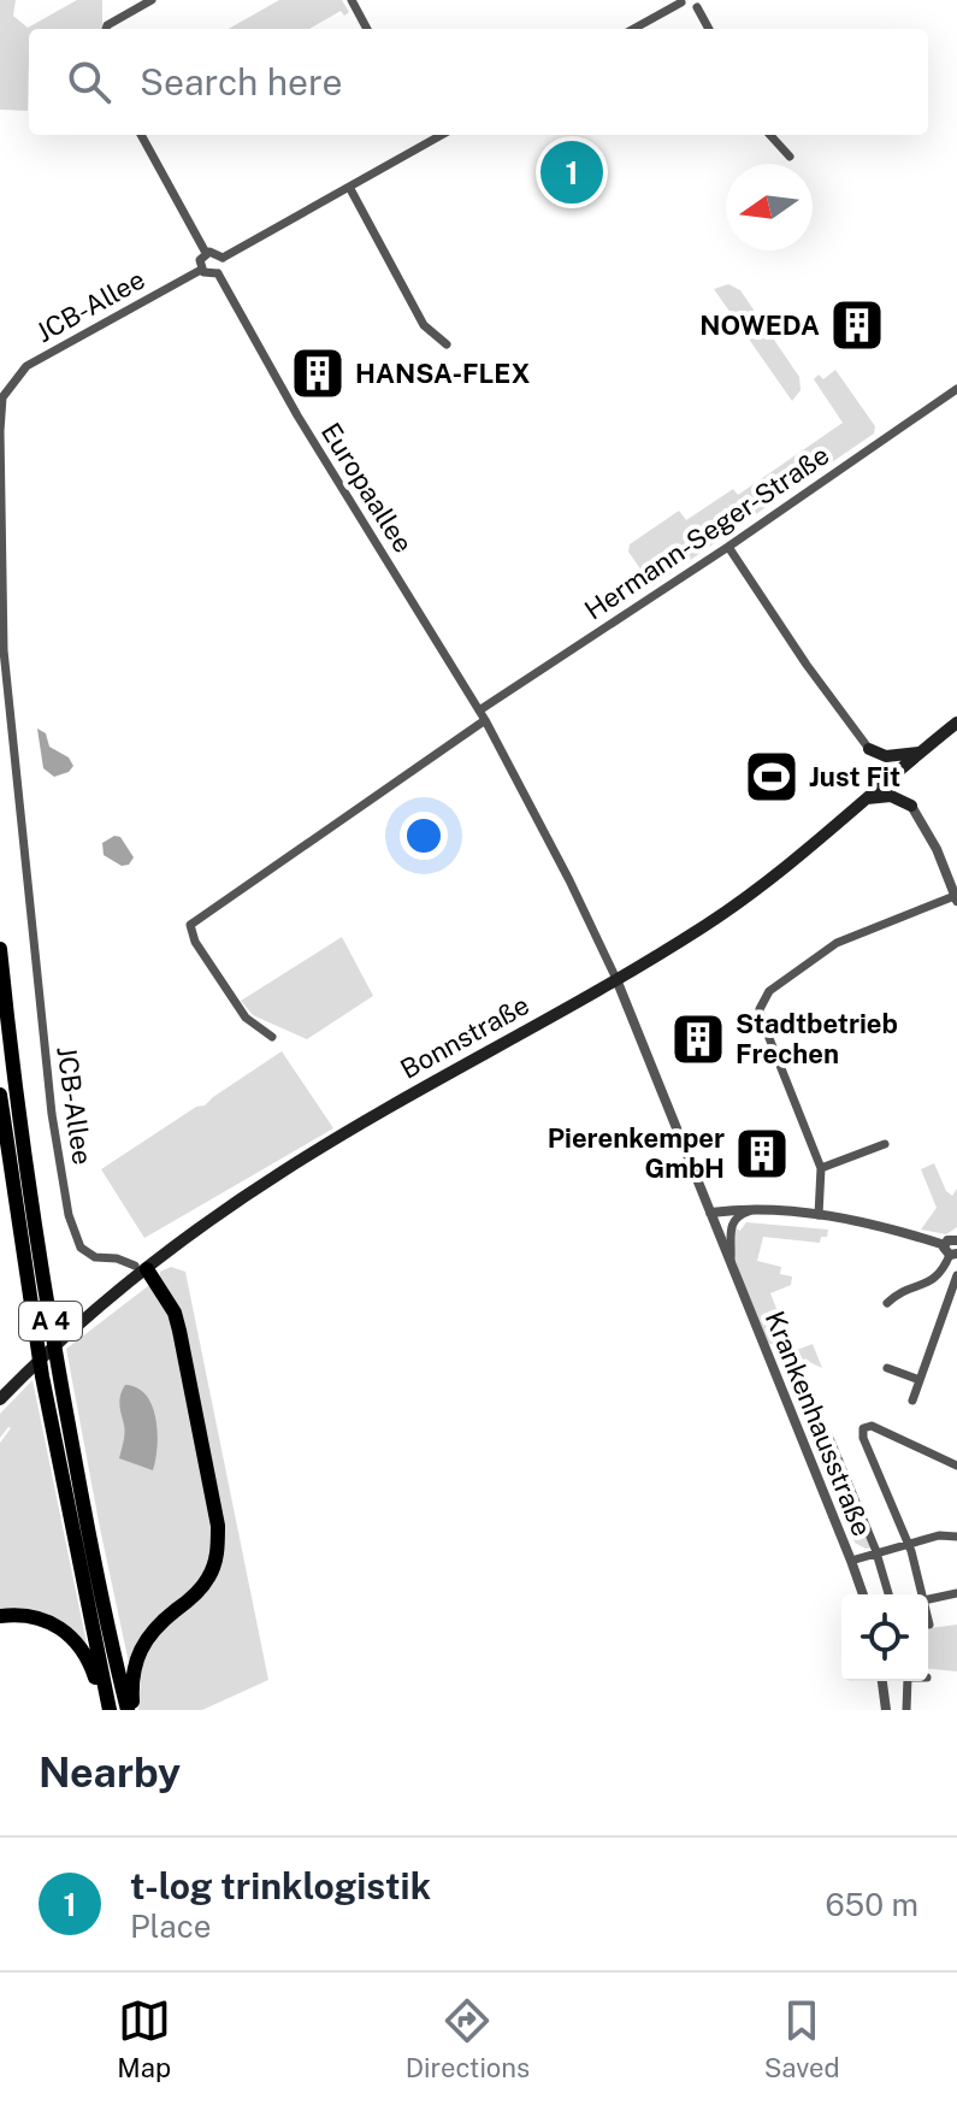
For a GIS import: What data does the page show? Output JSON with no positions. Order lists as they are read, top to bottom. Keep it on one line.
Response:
{"streets":{"highway":["A 4"],"main road":["Bonnstraße"],"street":["JCB-Allee","Europaallee","Hermann-Seger-Straße","Krankenhausstraße"]},"crossings":[["JCB-Allee","Europaallee"],["JCB-Allee","Bonnstraße"],["Europaallee","Hermann-Seger-Straße"],["Europaallee","Bonnstraße"],["Europaallee","Krankenhausstraße"],["Bonnstraße","Krankenhausstraße"]],"places":{"building":["NOWEDA","HANSA-FLEX","Stadtbetrieb Frechen","Pierenkemper GmbH"],"sports":["Just Fit"]},"north":"left","page":{"search":"Search here","pins":"1","heading":"Nearby","list":[{"mark":"1","name":"t-log trinklogistik","note":"Place","value":"650 m"}],"nav":["Map","Directions","Saved"]}}
